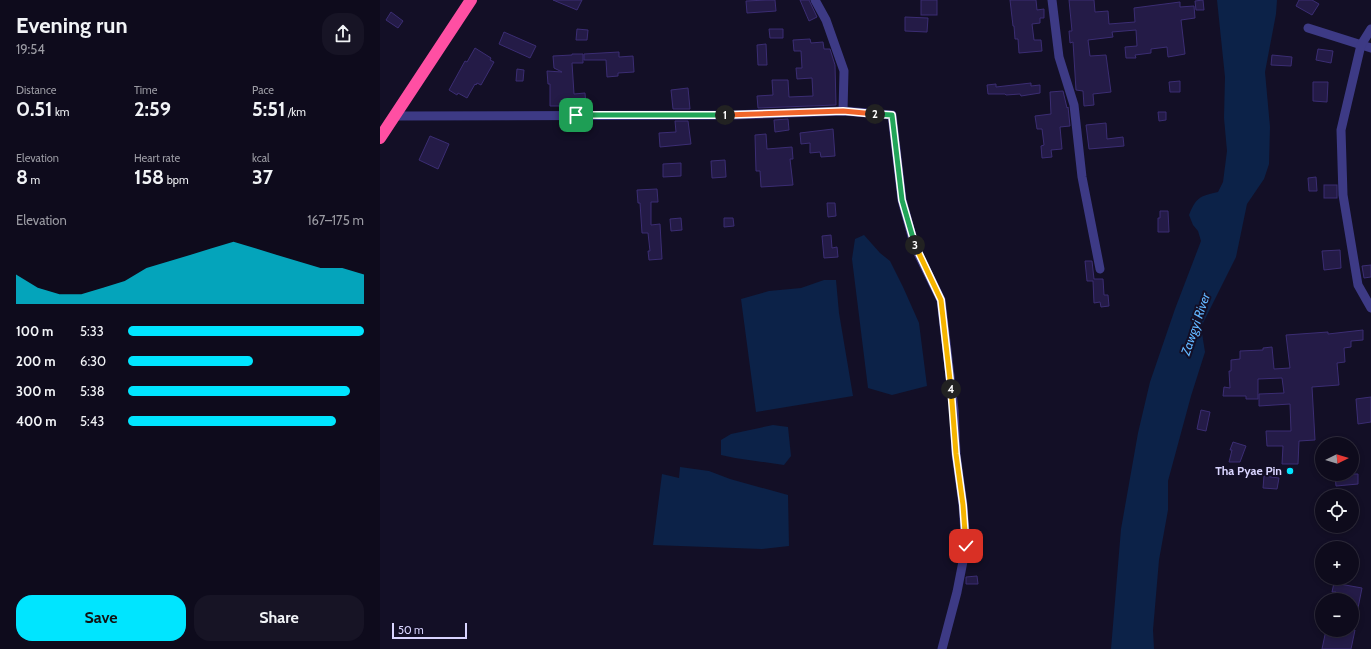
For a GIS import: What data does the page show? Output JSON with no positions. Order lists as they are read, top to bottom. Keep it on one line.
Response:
{"water":["Zawgyi River"],"places":["Tha Pyae Pin"],"scale_bar":"50 m","north":"right","page":{"heading":["Evening run","19:54"],"stats":[["Distance","0.51 km"],["Time","2:59"],["Pace","5:51 /km"],["Elevation","8 m"],["Heart rate","158 bpm"],["kcal","37"]],"pins":["2","1","3","4"],"chart":["Elevation","167–175 m"],"list":[{"name":"100 m","note":"5:33"},{"name":"200 m","note":"6:30"},{"name":"300 m","note":"5:38"},{"name":"400 m","note":"5:43"}],"map_buttons":["+","−"],"buttons":["Save","Share"],"scale":"50 m"}}
